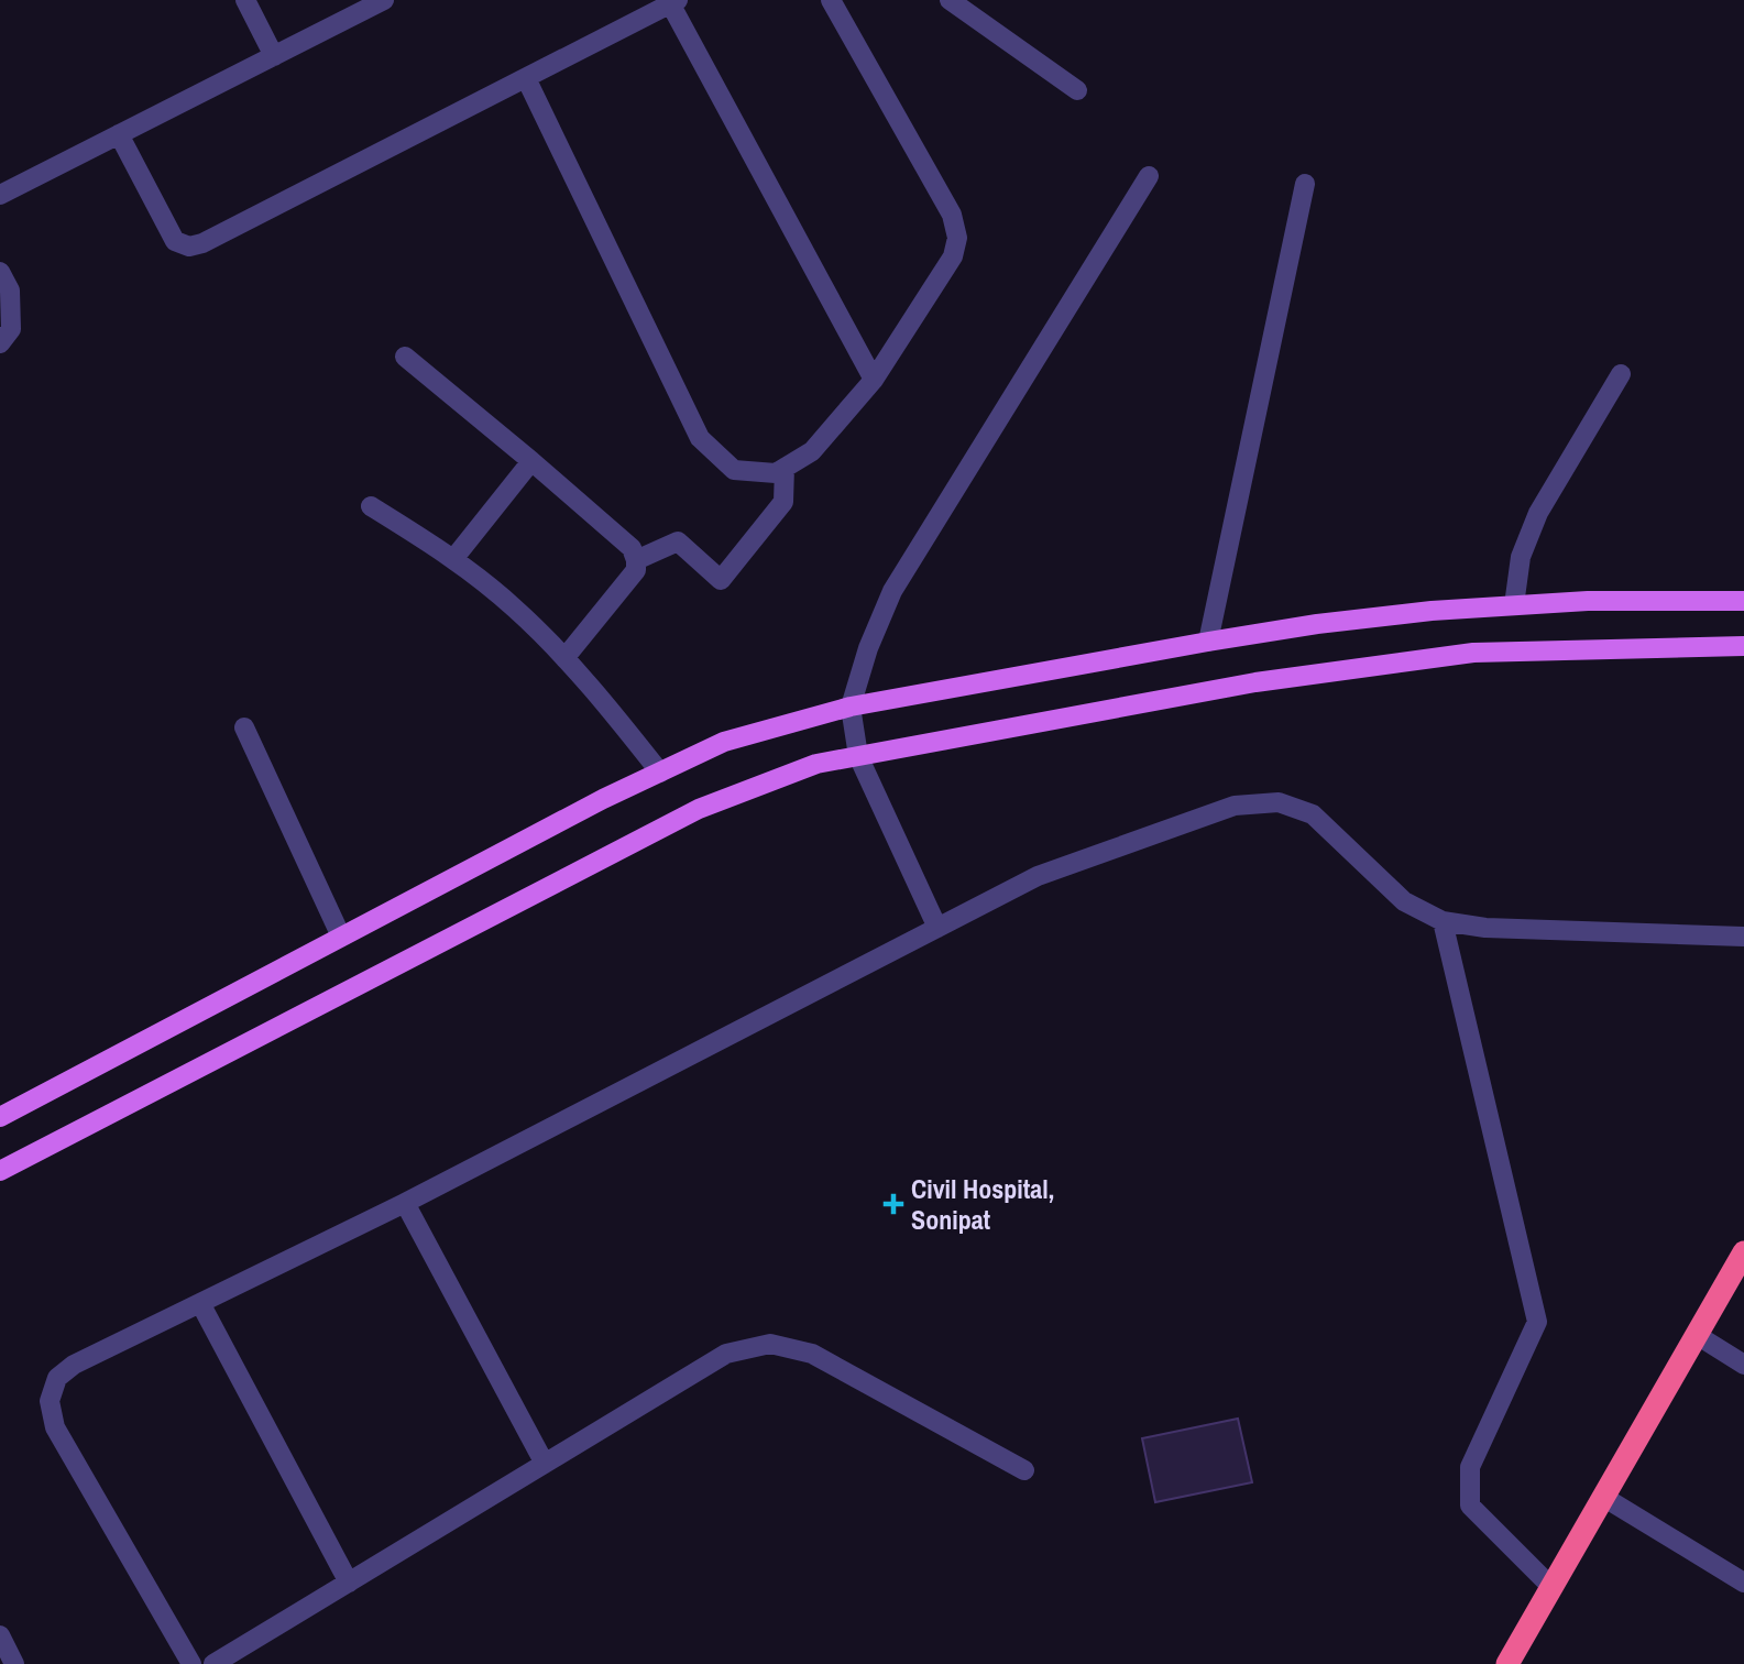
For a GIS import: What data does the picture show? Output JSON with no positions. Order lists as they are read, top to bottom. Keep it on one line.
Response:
{"places":{"health":["Civil Hospital, Sonipat"]}}
